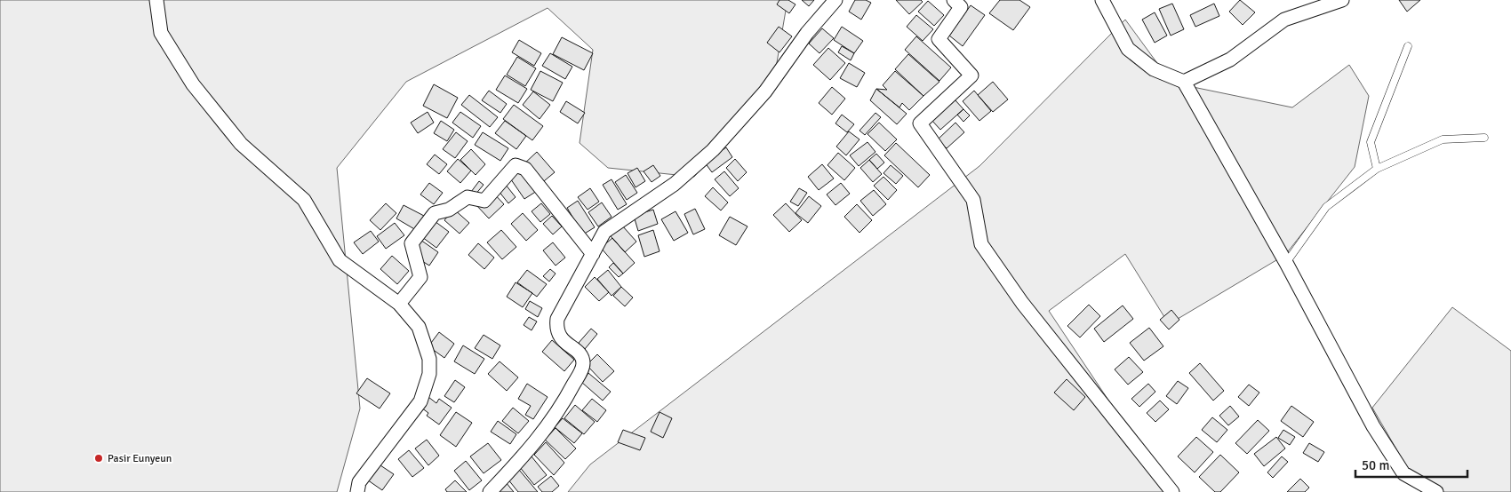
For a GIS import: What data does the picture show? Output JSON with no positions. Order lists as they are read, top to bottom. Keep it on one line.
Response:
{"places":["Pasir Eunyeun"],"scale_bar":"50 m"}
